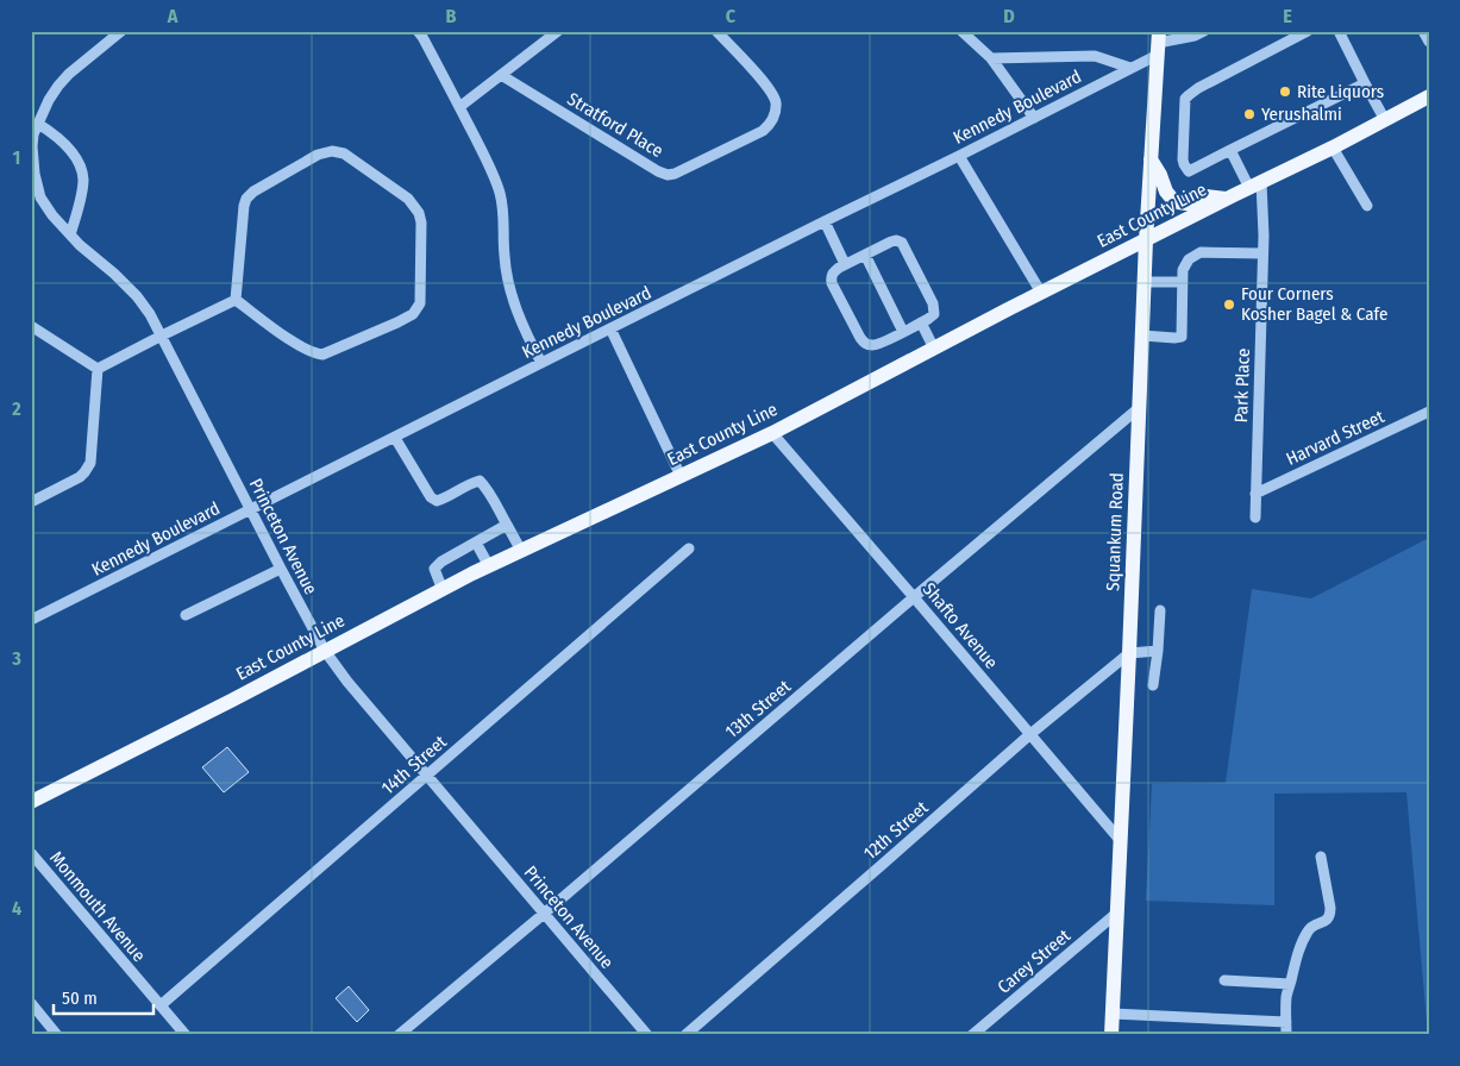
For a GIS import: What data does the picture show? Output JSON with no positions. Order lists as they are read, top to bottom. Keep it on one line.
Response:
{"streets":{"main road":["East County Line","Squankum Road"],"street":["Kennedy Boulevard","Stratford Place","Park Place","Harvard Street","Princeton Avenue","Shafto Avenue","13th Street","14th Street","12th Street","Monmouth Avenue","Carey Street"]},"crossings":[["Kennedy Boulevard","Squankum Road"],["Kennedy Boulevard","Princeton Avenue"],["East County Line","Park Place"],["East County Line","Squankum Road"],["East County Line","Princeton Avenue"],["East County Line","Shafto Avenue"],["Park Place","Harvard Street"],["Squankum Road","Shafto Avenue"],["Squankum Road","13th Street"],["Squankum Road","12th Street"],["Squankum Road","Carey Street"],["Princeton Avenue","13th Street"],["Princeton Avenue","14th Street"],["Shafto Avenue","13th Street"],["Shafto Avenue","12th Street"],["14th Street","Monmouth Avenue"]],"places":["Rite Liquors","Yerushalmi","Four Corners Kosher Bagel & Cafe"],"scale_bar":"50 m","grid":{"columns":["A","B","C","D","E"],"rows":["1","2","3","4"]}}
